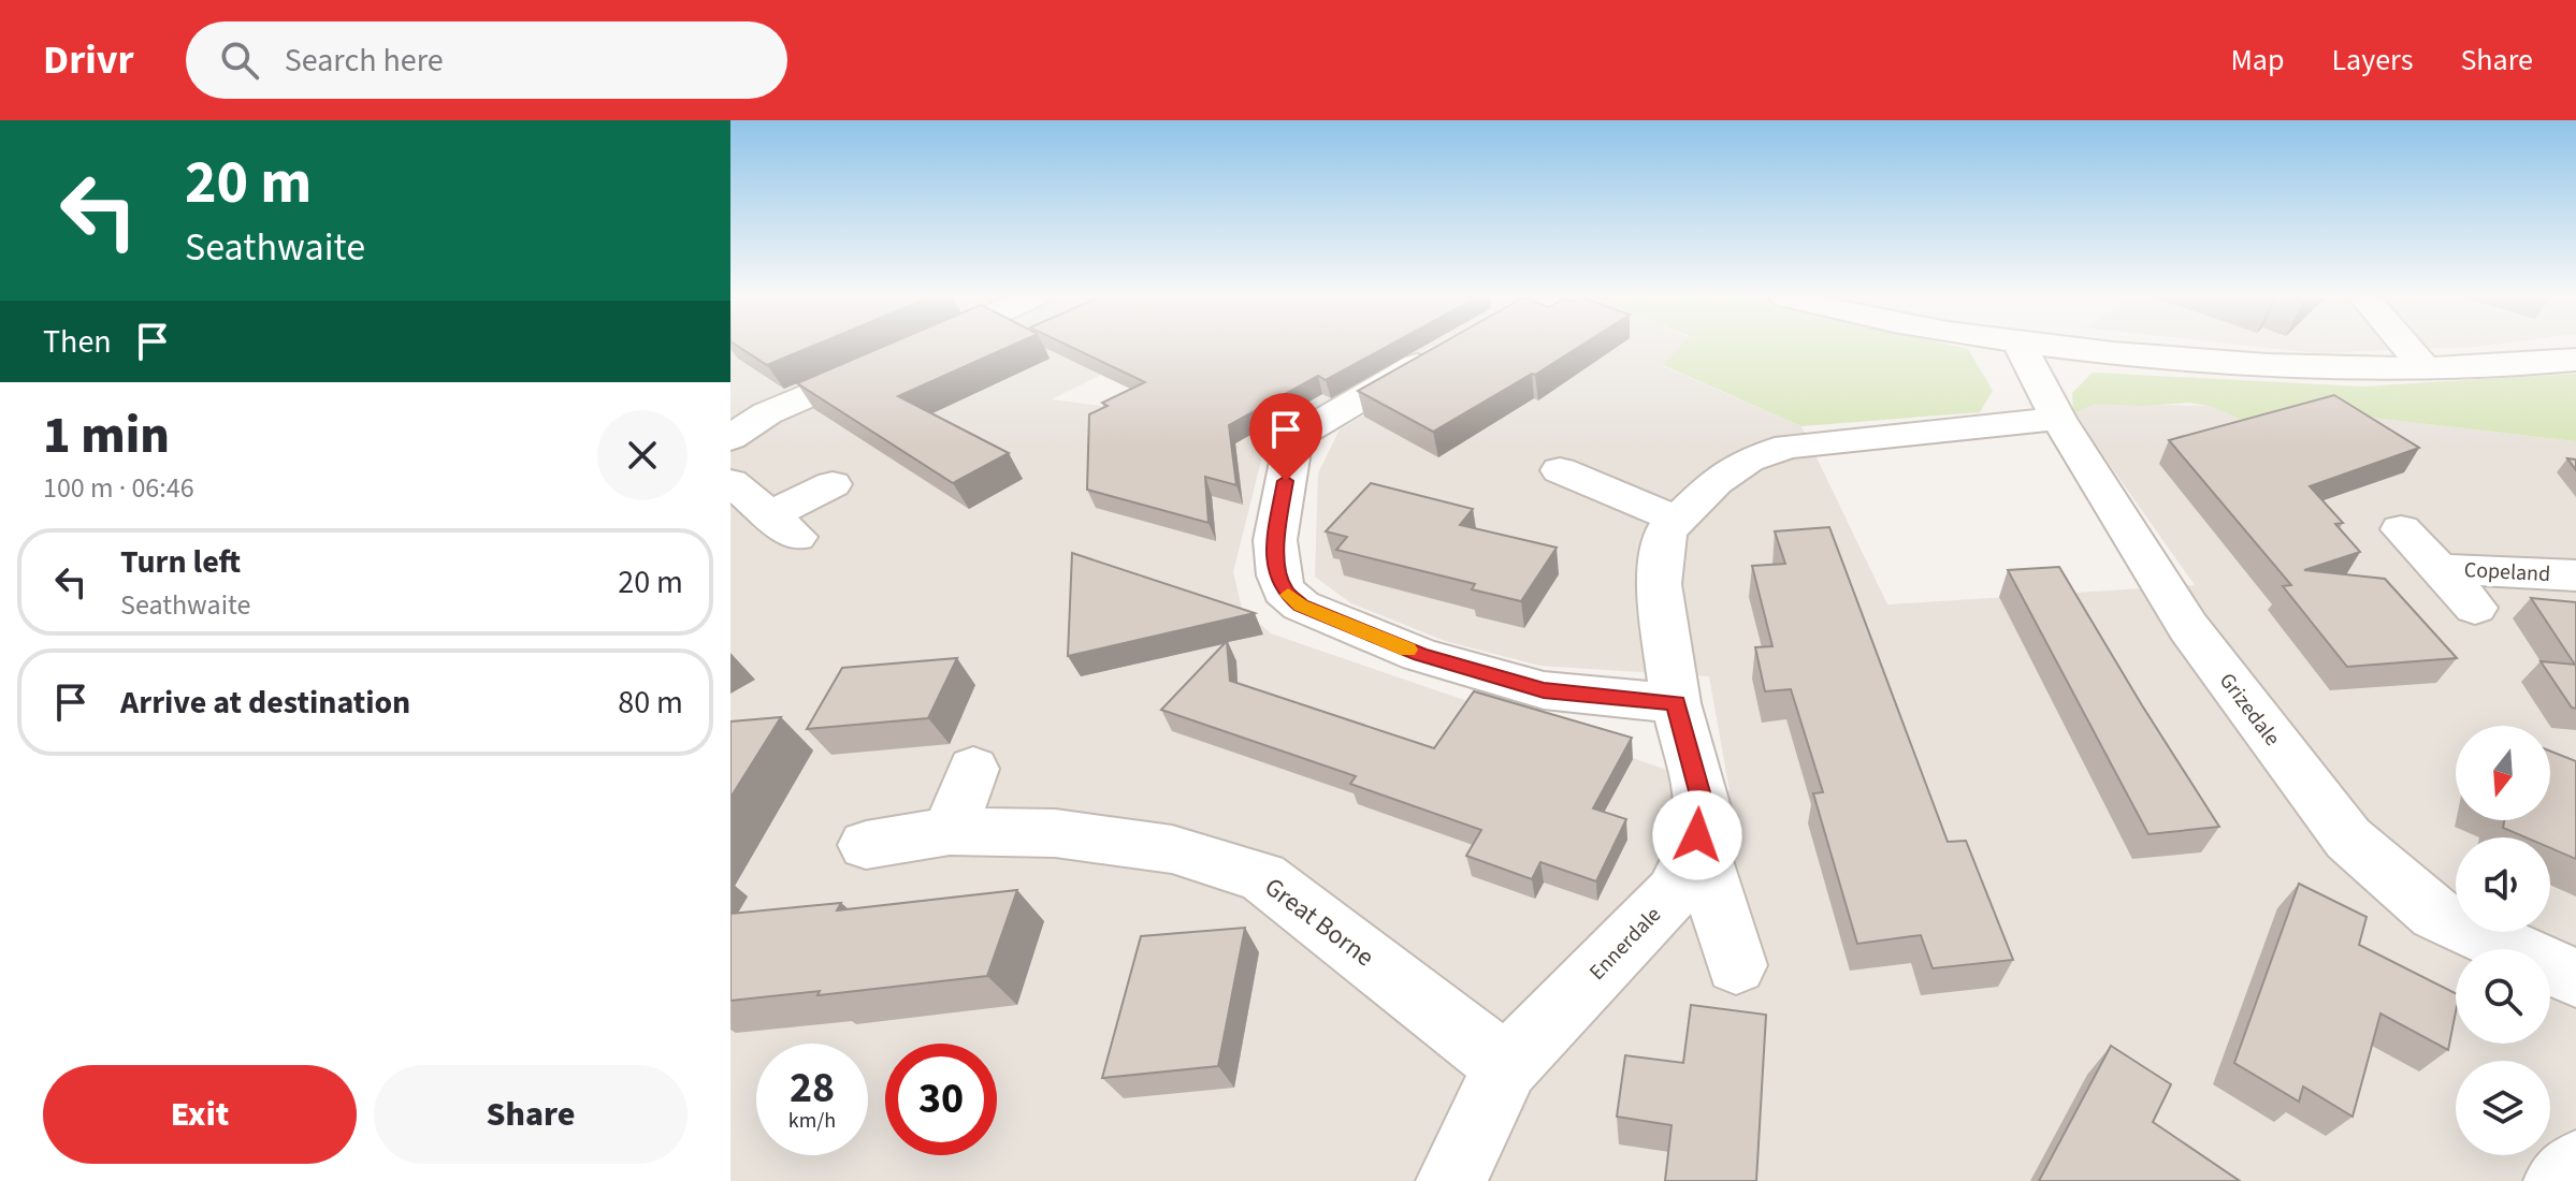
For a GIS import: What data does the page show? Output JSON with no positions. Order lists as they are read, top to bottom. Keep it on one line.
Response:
{"streets":{"street":["Copeland","Grizedale","Great Borne","Ennerdale"]},"crossings":[["Grizedale","Ennerdale"],["Great Borne","Ennerdale"]],"north":"bottom","page":{"header":"Drivr","search":"Search here","nav":["Map","Layers","Share"],"turn":["20 m","Seathwaite"],"then":"Then","heading":["1 min","100 m · 06:46"],"list":[{"name":"Turn left","note":"Seathwaite","value":"20 m"},{"name":"Arrive at destination","value":"80 m"}],"speed":"28 km/h","limit":"30","buttons":["Exit","Share"]}}
